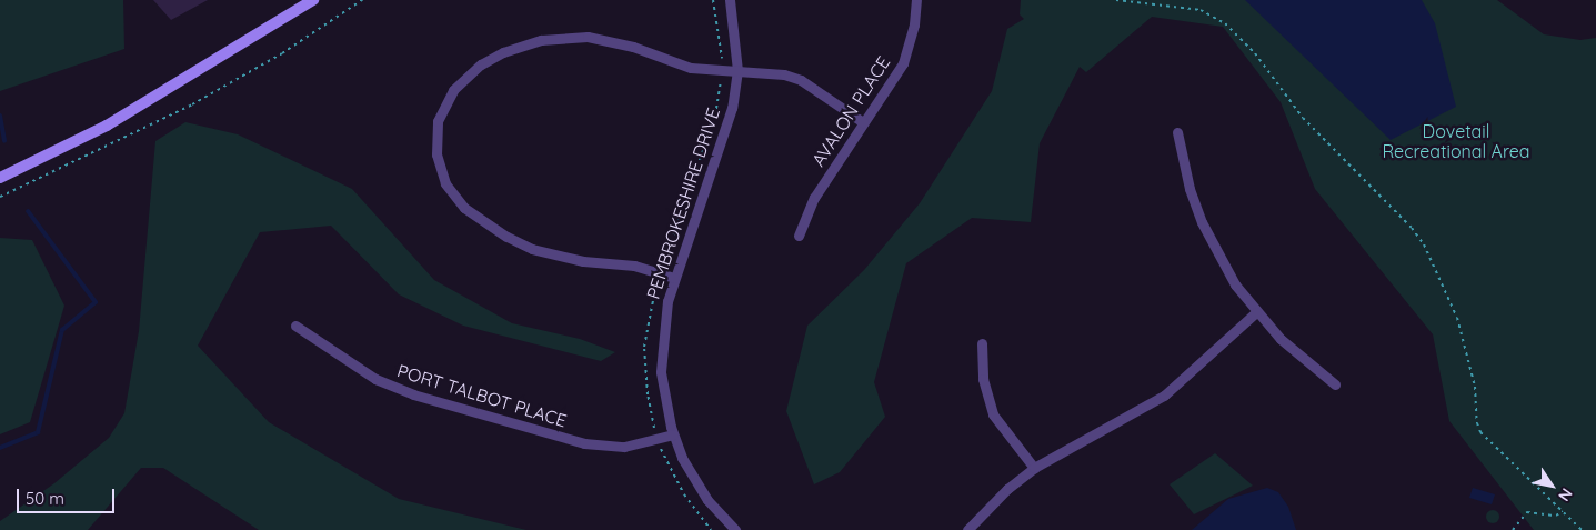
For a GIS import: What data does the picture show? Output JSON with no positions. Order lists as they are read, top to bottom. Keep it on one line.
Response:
{"streets":{"street":["AVALON PLACE","PEMBROKESHIRE DRIVE","PORT TALBOT PLACE"]},"crossings":[["PEMBROKESHIRE DRIVE","PORT TALBOT PLACE"]],"parks":["Dovetail Recreational Area"],"scale_bar":"50 m","north":"bottom right"}
